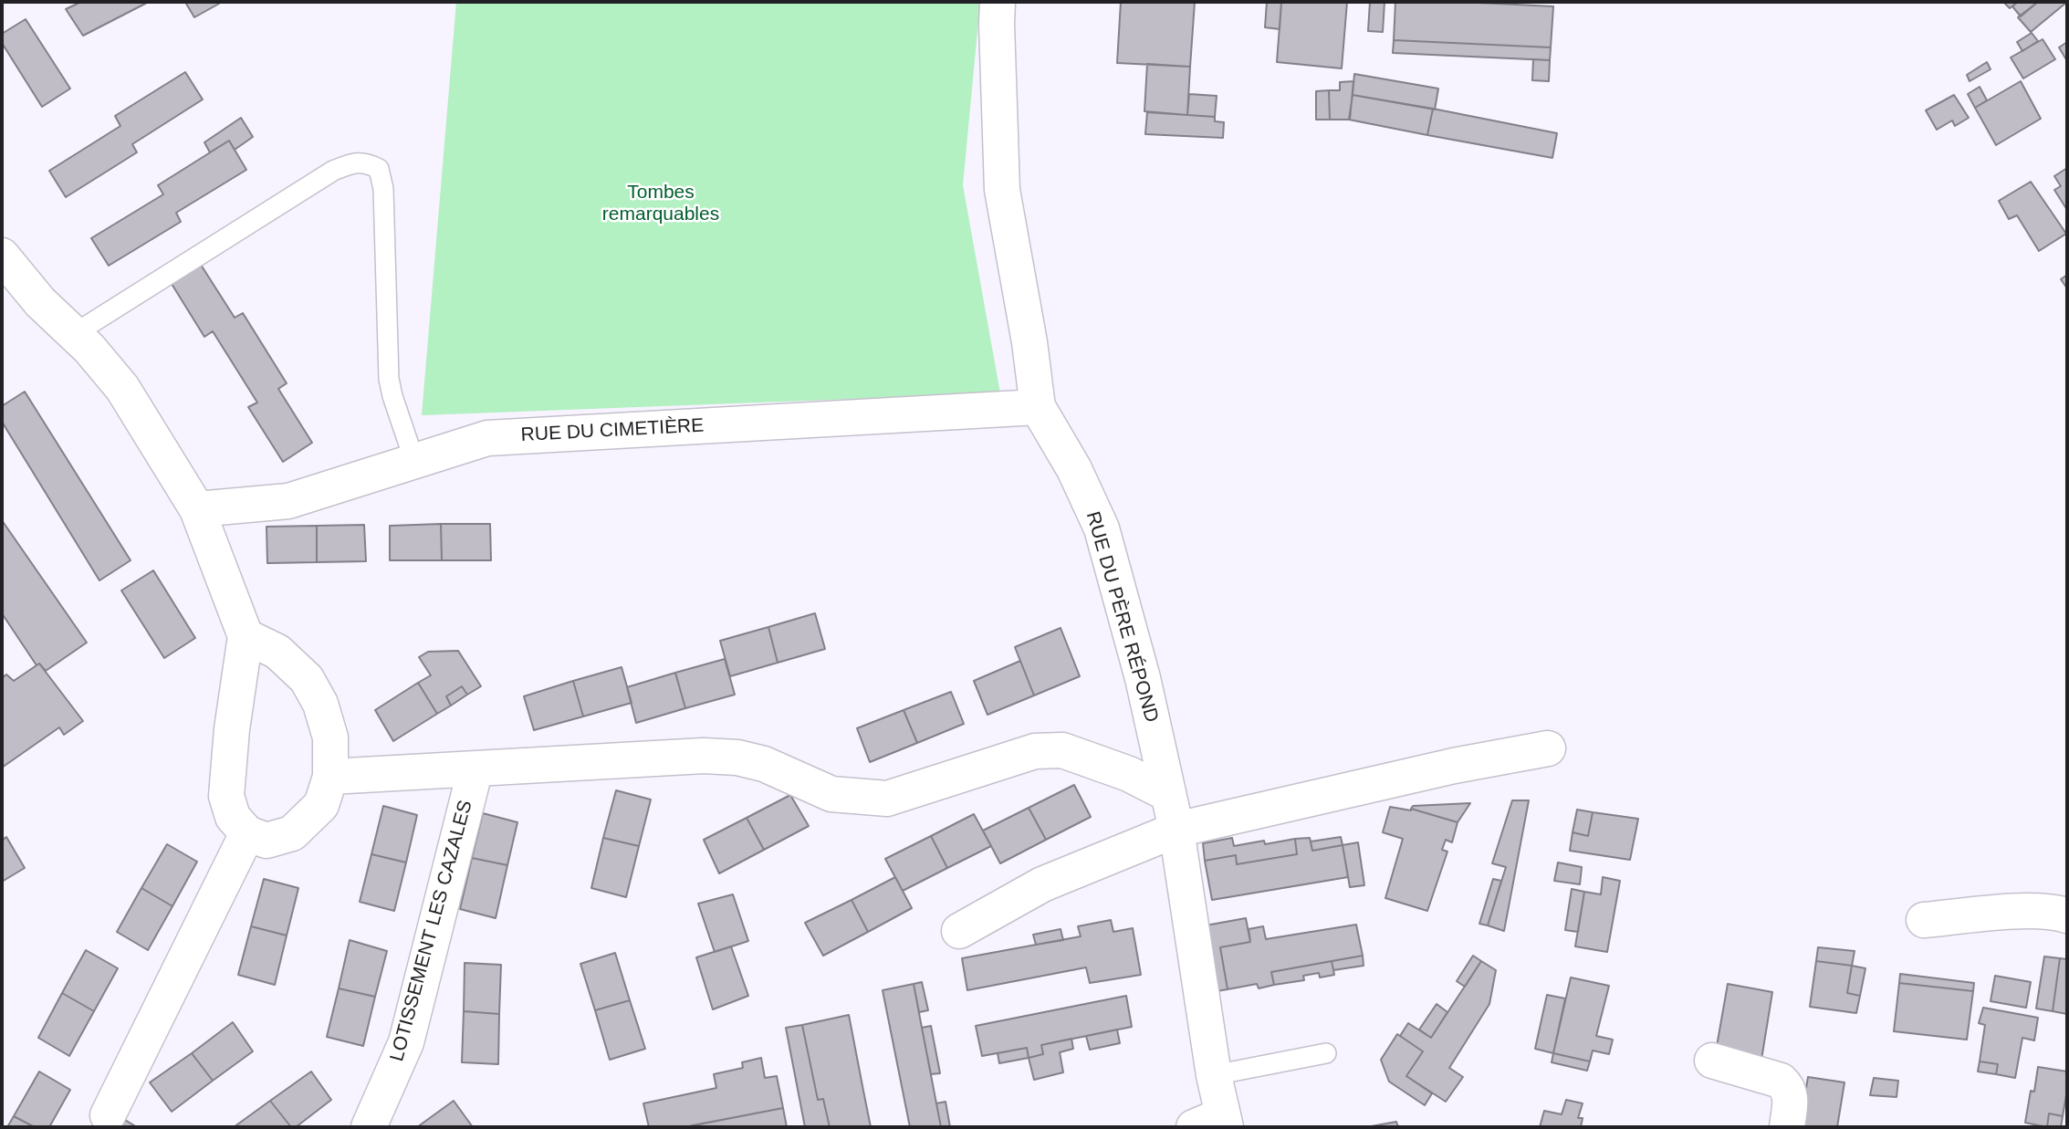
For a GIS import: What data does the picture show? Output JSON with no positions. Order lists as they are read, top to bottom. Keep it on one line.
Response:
{"streets":{"street":["RUE DU CIMETIÈRE","RUE DU PÈRE RÉPOND","LOTISSEMENT LES CAZALES"]},"crossings":[["RUE DU CIMETIÈRE","RUE DU PÈRE RÉPOND"],["RUE DU PÈRE RÉPOND","LOTISSEMENT LES CAZALES"]],"parks":["Tombes remarquables"]}
